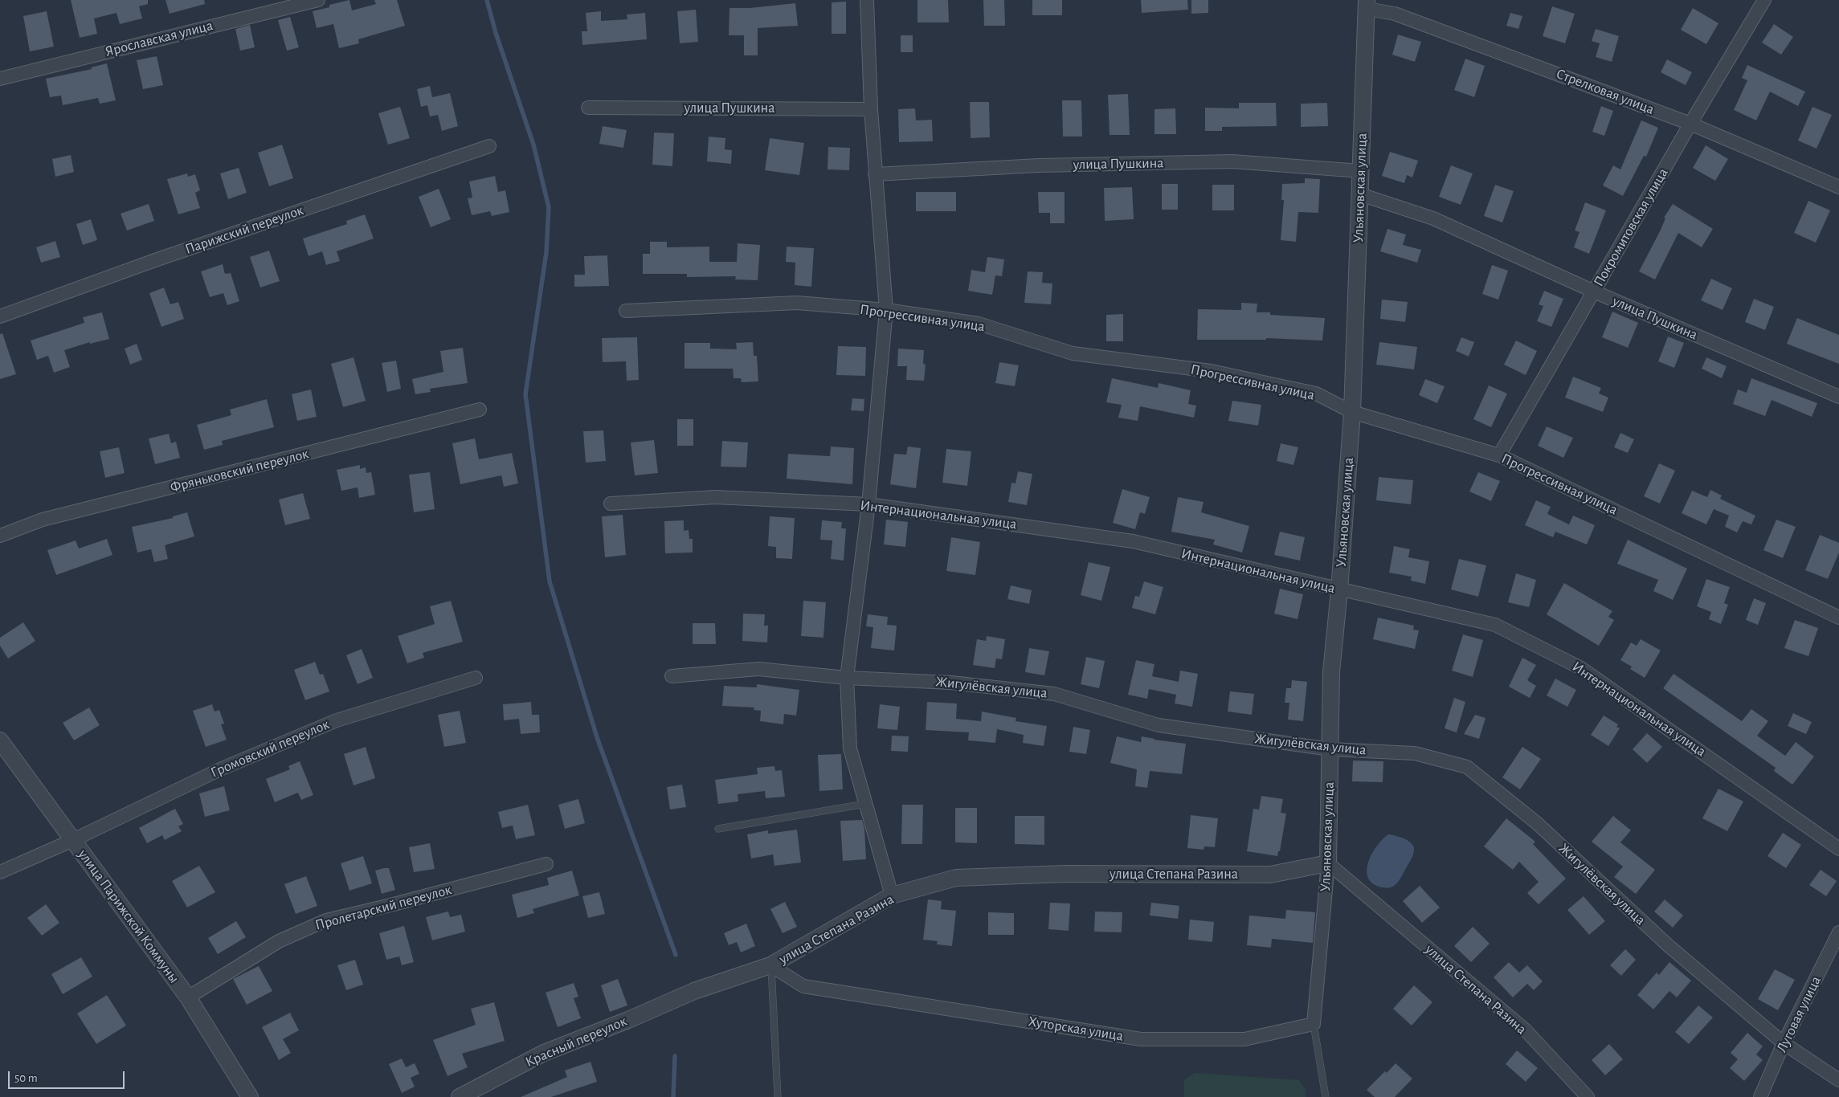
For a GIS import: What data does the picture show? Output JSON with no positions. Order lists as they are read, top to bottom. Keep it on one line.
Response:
{"streets":{"street":["Ярославская улица","Стрелковая улица","улица Пушкина","Ульяновская улица","Покромитовская улица","Парижский переулок","Прогрессивная улица","Фряньковский переулок","Интернациональная улица","Жигулёвская улица","Громовский переулок","улица Степана Разина","Пролетарский переулок","улица Парижской Коммуны","Луговая улица","Хуторская улица","Красный переулок"]},"crossings":[["Стрелковая улица","Ульяновская улица"],["Стрелковая улица","Покромитовская улица"],["улица Пушкина","Ульяновская улица"],["улица Пушкина","Покромитовская улица"],["Ульяновская улица","Прогрессивная улица"],["Ульяновская улица","Интернациональная улица"],["Ульяновская улица","Жигулёвская улица"],["Ульяновская улица","улица Степана Разина"],["Ульяновская улица","Хуторская улица"],["Покромитовская улица","Прогрессивная улица"],["Жигулёвская улица","Луговая улица"],["Громовский переулок","улица Парижской Коммуны"],["улица Степана Разина","Хуторская улица"],["улица Степана Разина","Красный переулок"],["Пролетарский переулок","улица Парижской Коммуны"]],"scale_bar":"50 m"}
